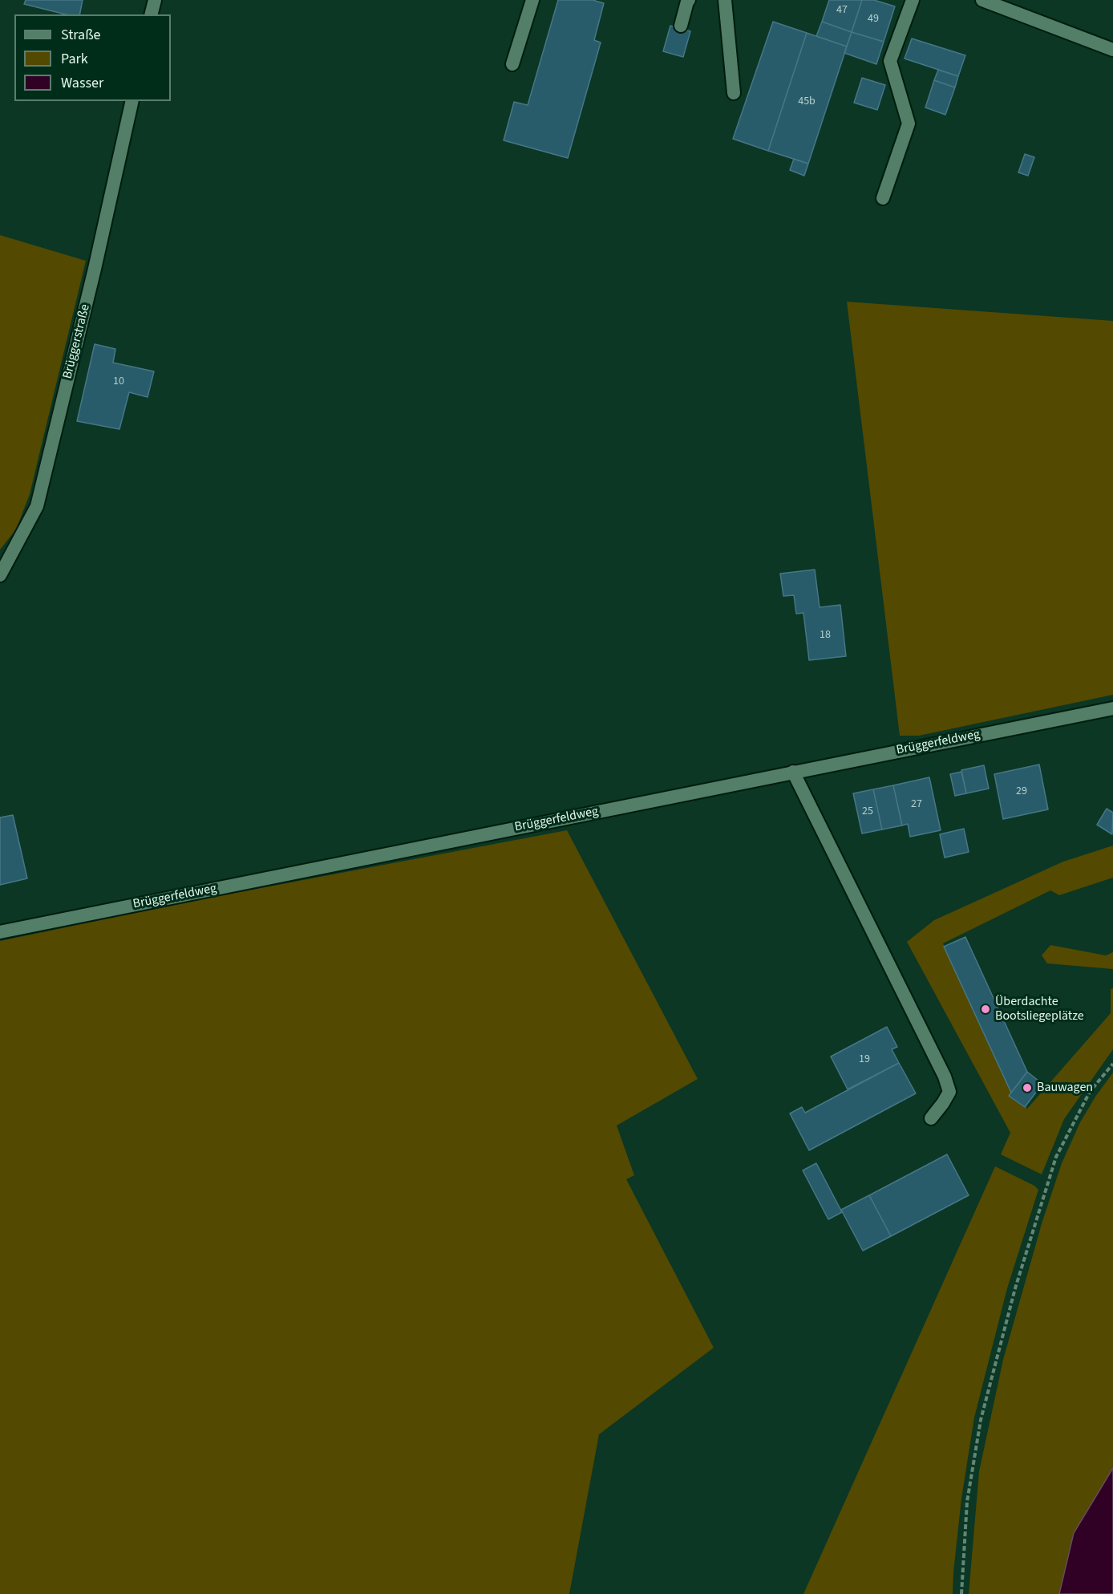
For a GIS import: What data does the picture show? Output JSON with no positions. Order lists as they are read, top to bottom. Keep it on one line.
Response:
{"streets":{"street":["Brüggerstraße","Brüggerfeldweg"]},"places":["Überdachte Bootsliegeplätze","Bauwagen"],"house_numbers":["47","49","45b","10","18","29","27","25","19"],"legend":["Straße","Park","Wasser"]}
